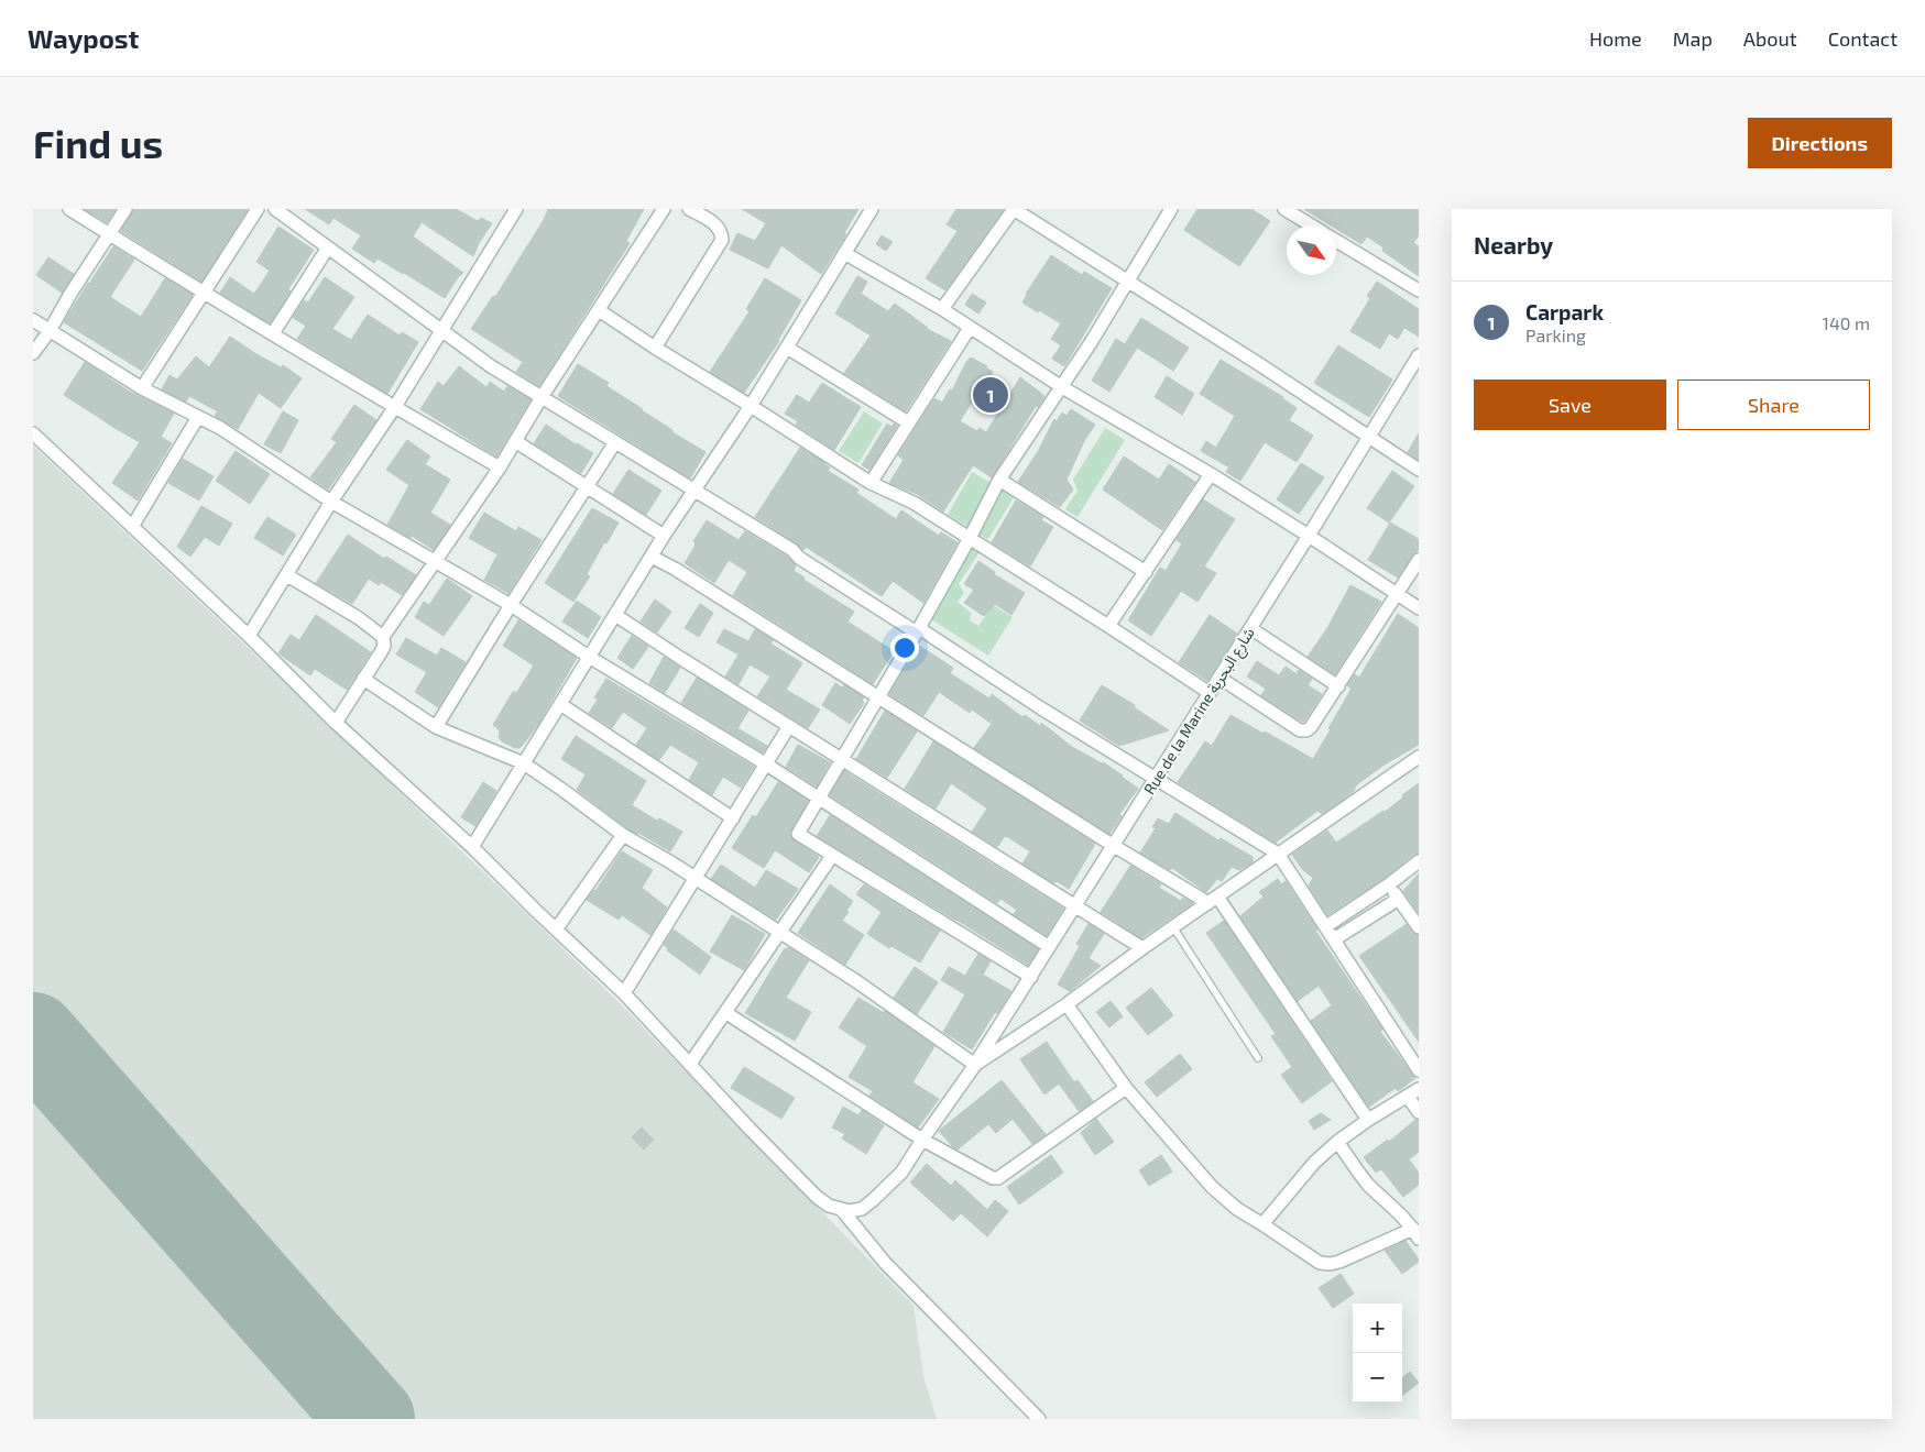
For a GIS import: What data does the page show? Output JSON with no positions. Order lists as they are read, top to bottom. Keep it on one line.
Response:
{"streets":{"street":["Rue de la Marine شارع البحرية"]},"north":"bottom right","page":{"header":"Waypost","nav":["Home","Map","About","Contact"],"buttons":["Directions",["Save","Share"]],"title":"Find us","heading":"Nearby","list":[{"mark":"1","name":"Carpark","note":"Parking","value":"140 m"}],"pins":"1","map_buttons":["+","−"]}}
